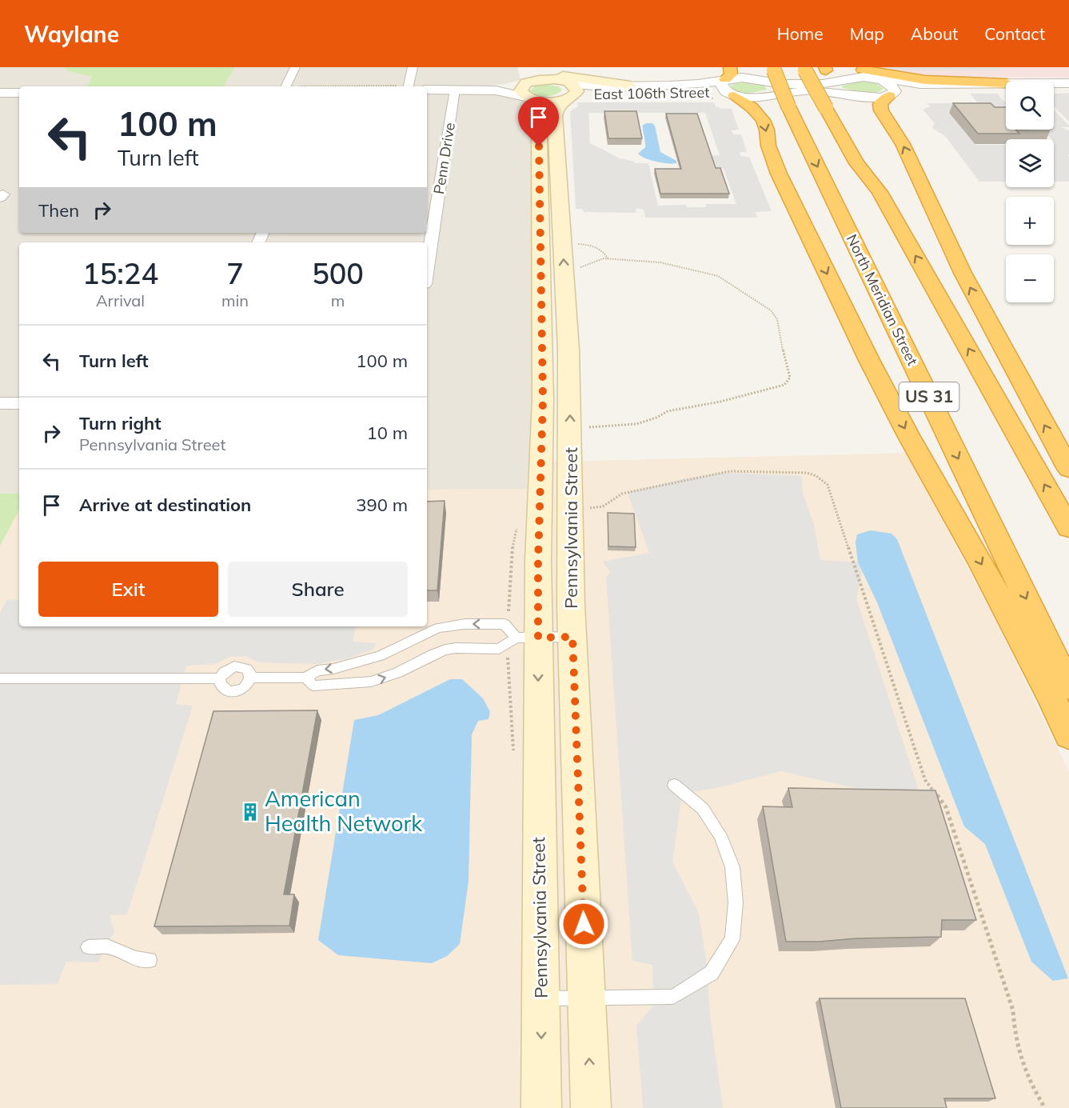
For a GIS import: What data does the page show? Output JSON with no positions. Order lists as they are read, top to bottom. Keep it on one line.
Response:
{"streets":{"highway":["North Meridian Street","US 31"],"main road":["Pennsylvania Street"],"street":["East 106th Street","Penn Drive"]},"crossings":[["East 106th Street","Pennsylvania Street"]],"places":{"building":["American Health Network"]},"page":{"header":"Waylane","nav":["Home","Map","About","Contact"],"map_buttons":["+","−"],"turn":["100 m","Turn left"],"then":"Then","eta":["15:24","Arrival","7","min","500","m"],"list":[{"name":"Turn left","value":"100 m"},{"name":"Turn right","note":"Pennsylvania Street","value":"10 m"},{"name":"Arrive at destination","value":"390 m"}],"buttons":["Exit","Share"]}}
